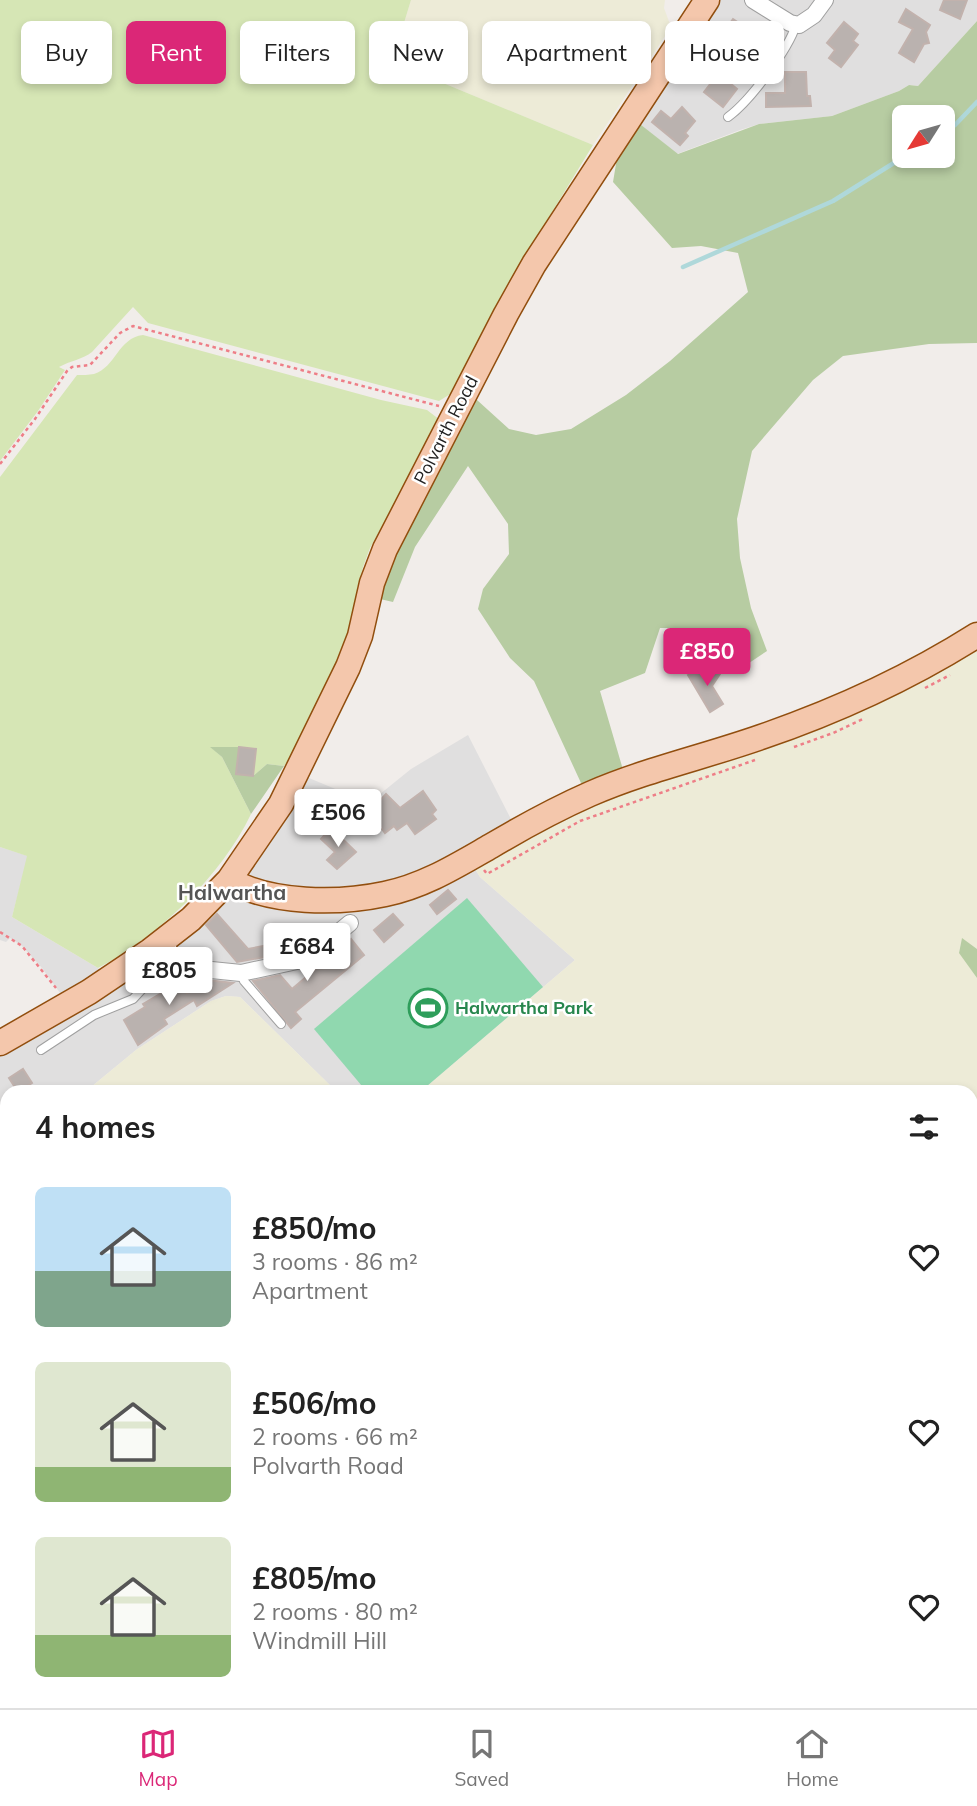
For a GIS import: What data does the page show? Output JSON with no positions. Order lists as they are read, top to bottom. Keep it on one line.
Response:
{"streets":{"main road":["Polvarth Road"]},"districts":["Halwartha"],"places":{"sports":["Halwartha Park"]},"north":"bottom left","page":{"chip":["Buy","Rent","Filters","New","Apartment","House"],"price":["£850","£506","£684","£805"],"heading":"4 homes","list":[{"name":"£850/mo","note":"3 rooms · 86 m² · Apartment"},{"name":"£506/mo","note":"2 rooms · 66 m² · Polvarth Road"},{"name":"£805/mo","note":"2 rooms · 80 m² · Windmill Hill"}],"tabs":["Map","Saved","Home"]}}
